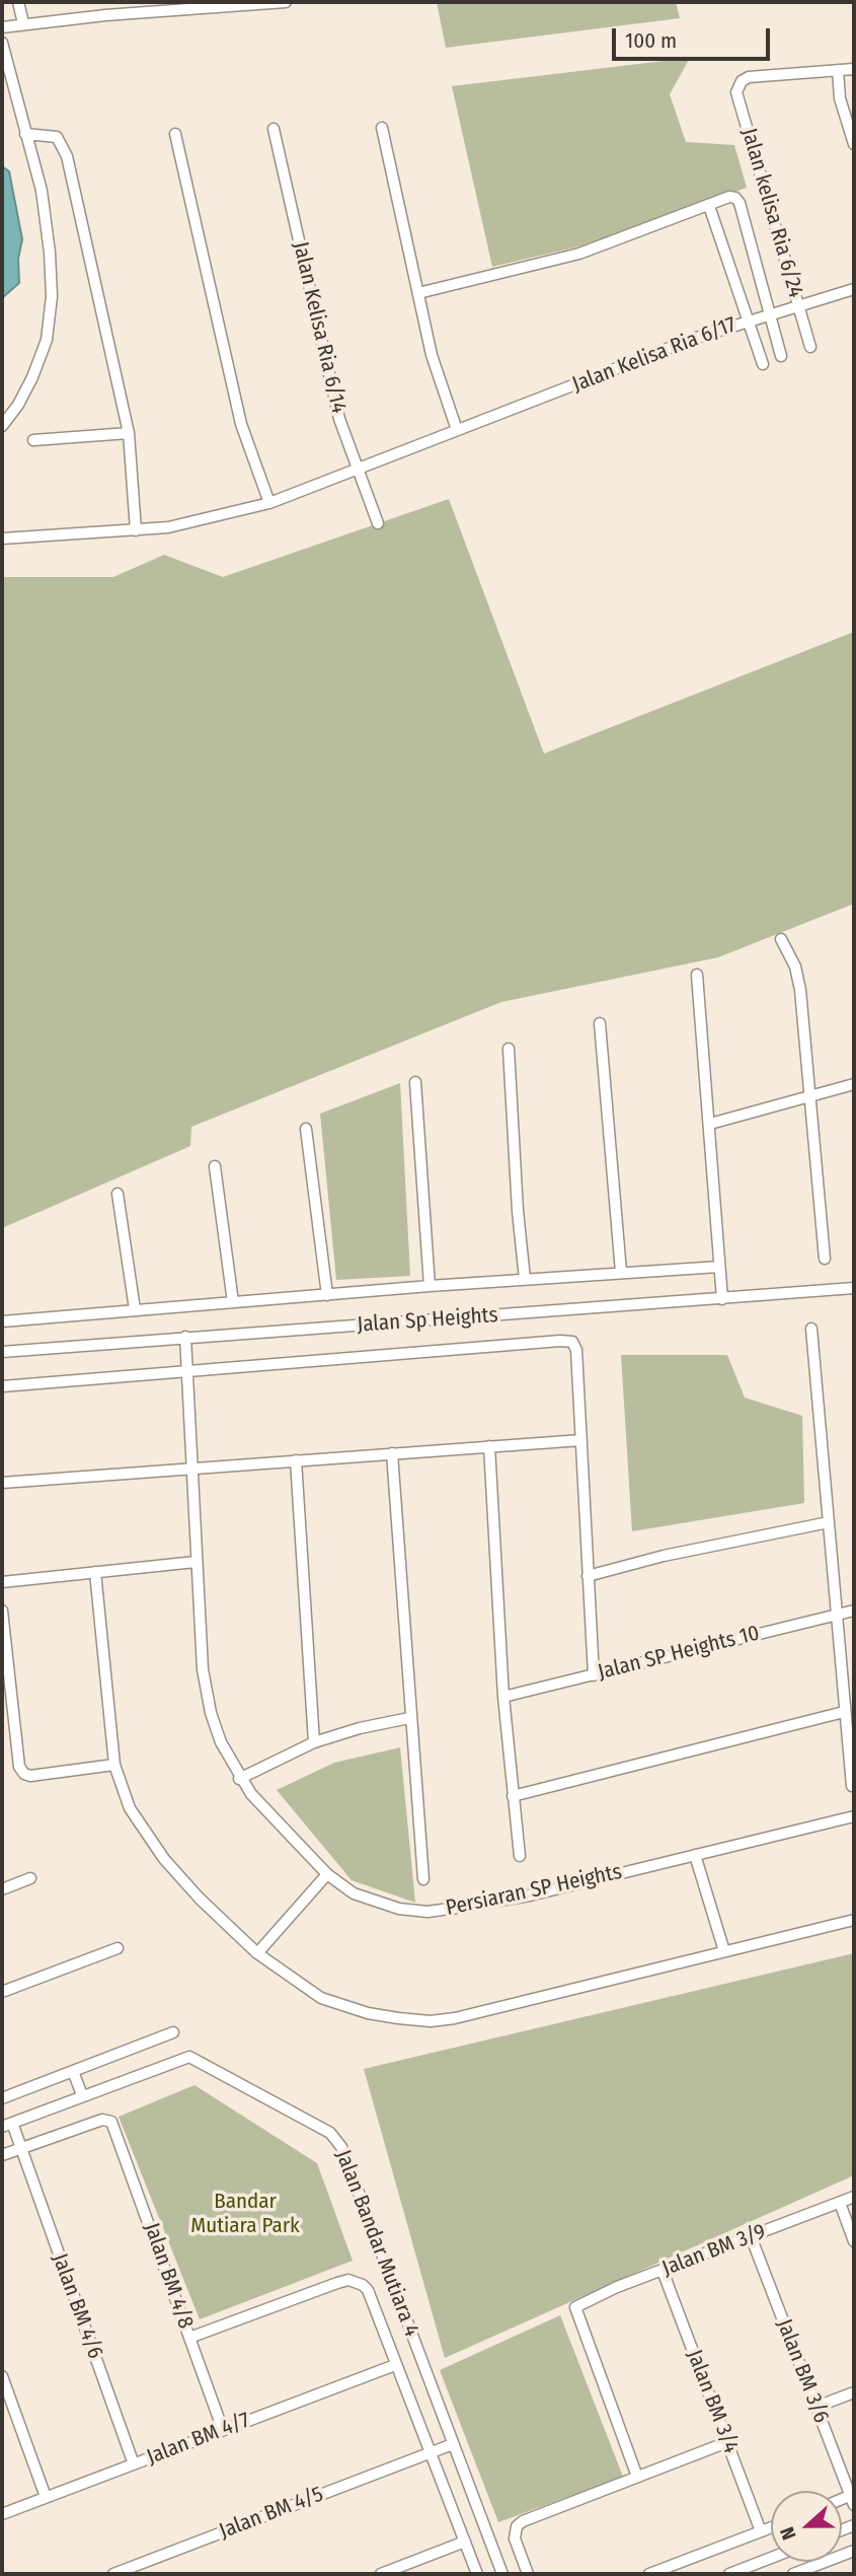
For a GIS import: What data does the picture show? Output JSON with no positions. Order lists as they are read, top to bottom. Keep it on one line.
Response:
{"streets":{"street":["Jalan kelisa Ria 6/24","Jalan Kelisa Ria 6/14","Jalan Kelisa Ria 6/17","Jalan Sp Heights","Jalan SP Heights 10","Persiaran SP Heights","Jalan Bandar Mutiara 4","Jalan BM 3/9","Jalan BM 4/8","Jalan BM 4/6","Jalan BM 3/6","Jalan BM 3/4","Jalan BM 4/7","Jalan BM 4/5"]},"crossings":[["Jalan kelisa Ria 6/24","Jalan Kelisa Ria 6/17"],["Jalan Kelisa Ria 6/14","Jalan Kelisa Ria 6/17"],["Jalan Sp Heights","Persiaran SP Heights"],["Jalan Bandar Mutiara 4","Jalan BM 4/6"],["Jalan Bandar Mutiara 4","Jalan BM 4/5"],["Jalan BM 3/9","Jalan BM 3/6"],["Jalan BM 3/9","Jalan BM 3/4"],["Jalan BM 4/8","Jalan BM 4/6"],["Jalan BM 4/8","Jalan BM 4/7"],["Jalan BM 4/6","Jalan BM 4/7"]],"parks":["Bandar Mutiara Park"],"scale_bar":"100 m","north":"left"}
